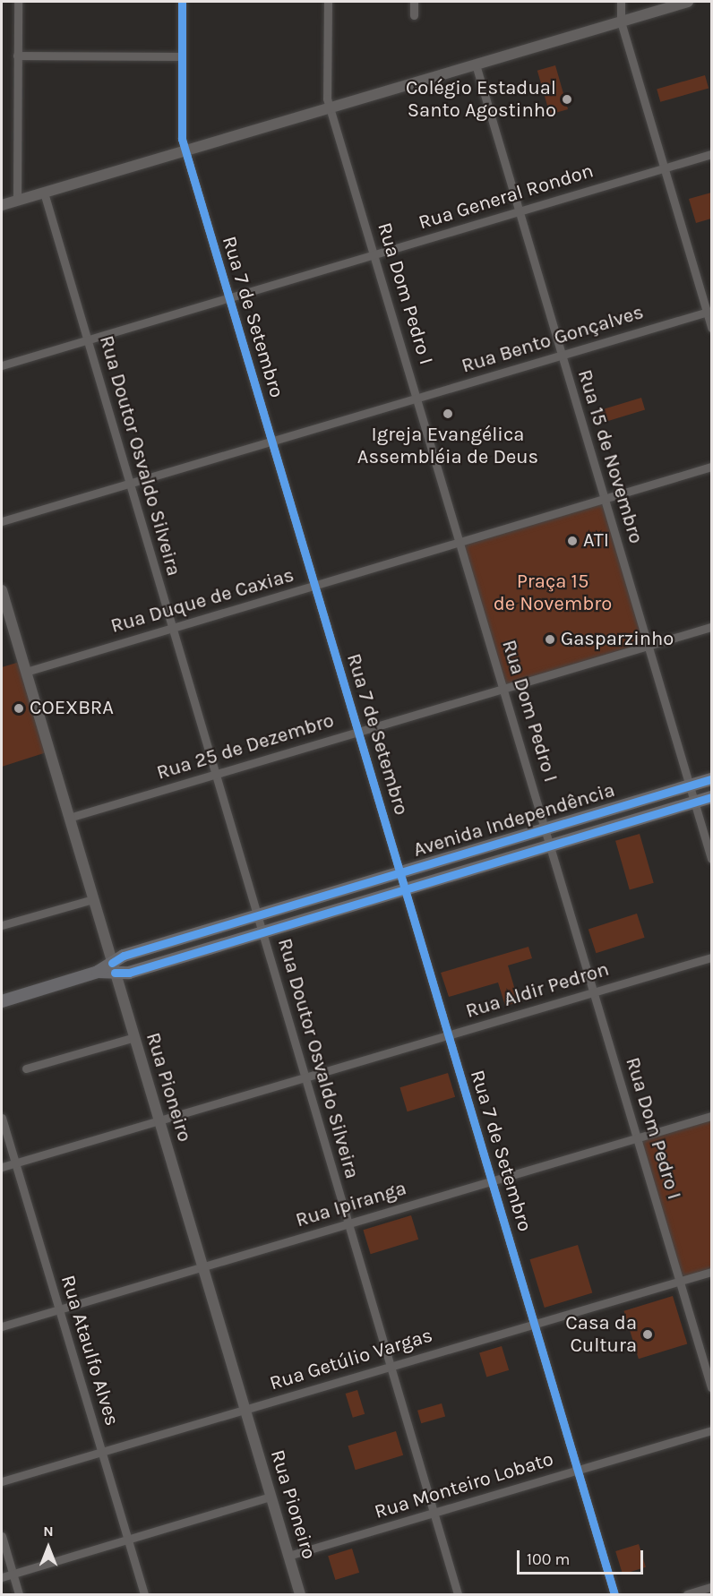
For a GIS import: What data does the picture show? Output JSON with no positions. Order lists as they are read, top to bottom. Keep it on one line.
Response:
{"streets":{"main road":["Avenida Independência"],"street":["Rua General Rondon","Rua Dom Pedro I","Rua 7 de Setembro","Rua Bento Gonçalves","Rua Doutor Osvaldo Silveira","Rua 15 de Novembro","Rua Duque de Caxias","Rua 25 de Dezembro","Rua Aldir Pedron","Rua Pioneiro","Rua Ipiranga","Rua Ataulfo Alves","Rua Getúlio Vargas","Rua Monteiro Lobato"]},"crossings":[["Rua General Rondon","Rua Dom Pedro I"],["Rua General Rondon","Rua 7 de Setembro"],["Rua General Rondon","Rua Doutor Osvaldo Silveira"],["Rua General Rondon","Rua 15 de Novembro"],["Rua Dom Pedro I","Rua Bento Gonçalves"],["Rua Dom Pedro I","Rua Duque de Caxias"],["Rua Dom Pedro I","Rua 25 de Dezembro"],["Rua Dom Pedro I","Avenida Independência"],["Rua Dom Pedro I","Rua Aldir Pedron"],["Rua Dom Pedro I","Rua Ipiranga"],["Rua Dom Pedro I","Rua Getúlio Vargas"],["Rua 7 de Setembro","Rua Bento Gonçalves"],["Rua 7 de Setembro","Rua Duque de Caxias"],["Rua 7 de Setembro","Rua 25 de Dezembro"],["Rua 7 de Setembro","Avenida Independência"],["Rua 7 de Setembro","Rua Aldir Pedron"],["Rua 7 de Setembro","Rua Ipiranga"],["Rua 7 de Setembro","Rua Getúlio Vargas"],["Rua 7 de Setembro","Rua Monteiro Lobato"],["Rua Bento Gonçalves","Rua Doutor Osvaldo Silveira"],["Rua Bento Gonçalves","Rua 15 de Novembro"],["Rua Doutor Osvaldo Silveira","Rua Duque de Caxias"],["Rua Doutor Osvaldo Silveira","Rua 25 de Dezembro"],["Rua Doutor Osvaldo Silveira","Avenida Independência"],["Rua Doutor Osvaldo Silveira","Rua Aldir Pedron"],["Rua Doutor Osvaldo Silveira","Rua Ipiranga"],["Rua Doutor Osvaldo Silveira","Rua Getúlio Vargas"],["Rua Doutor Osvaldo Silveira","Rua Monteiro Lobato"],["Rua 15 de Novembro","Rua Duque de Caxias"],["Rua 15 de Novembro","Rua 25 de Dezembro"],["Rua 15 de Novembro","Avenida Independência"],["Rua Duque de Caxias","Rua Pioneiro"],["Rua 25 de Dezembro","Rua Pioneiro"],["Avenida Independência","Rua Pioneiro"],["Rua Aldir Pedron","Rua Pioneiro"],["Rua Aldir Pedron","Rua Ataulfo Alves"],["Rua Pioneiro","Rua Ipiranga"],["Rua Pioneiro","Rua Getúlio Vargas"],["Rua Pioneiro","Rua Monteiro Lobato"],["Rua Ipiranga","Rua Ataulfo Alves"],["Rua Ataulfo Alves","Rua Getúlio Vargas"]],"parks":["Praça 15 de Novembro"],"places":["Colégio Estadual Santo Agostinho","Igreja Evangélica Assembléia de Deus","ATI","Gasparzinho","COEXBRA","Casa da Cultura"],"scale_bar":"100 m","north":"top"}
